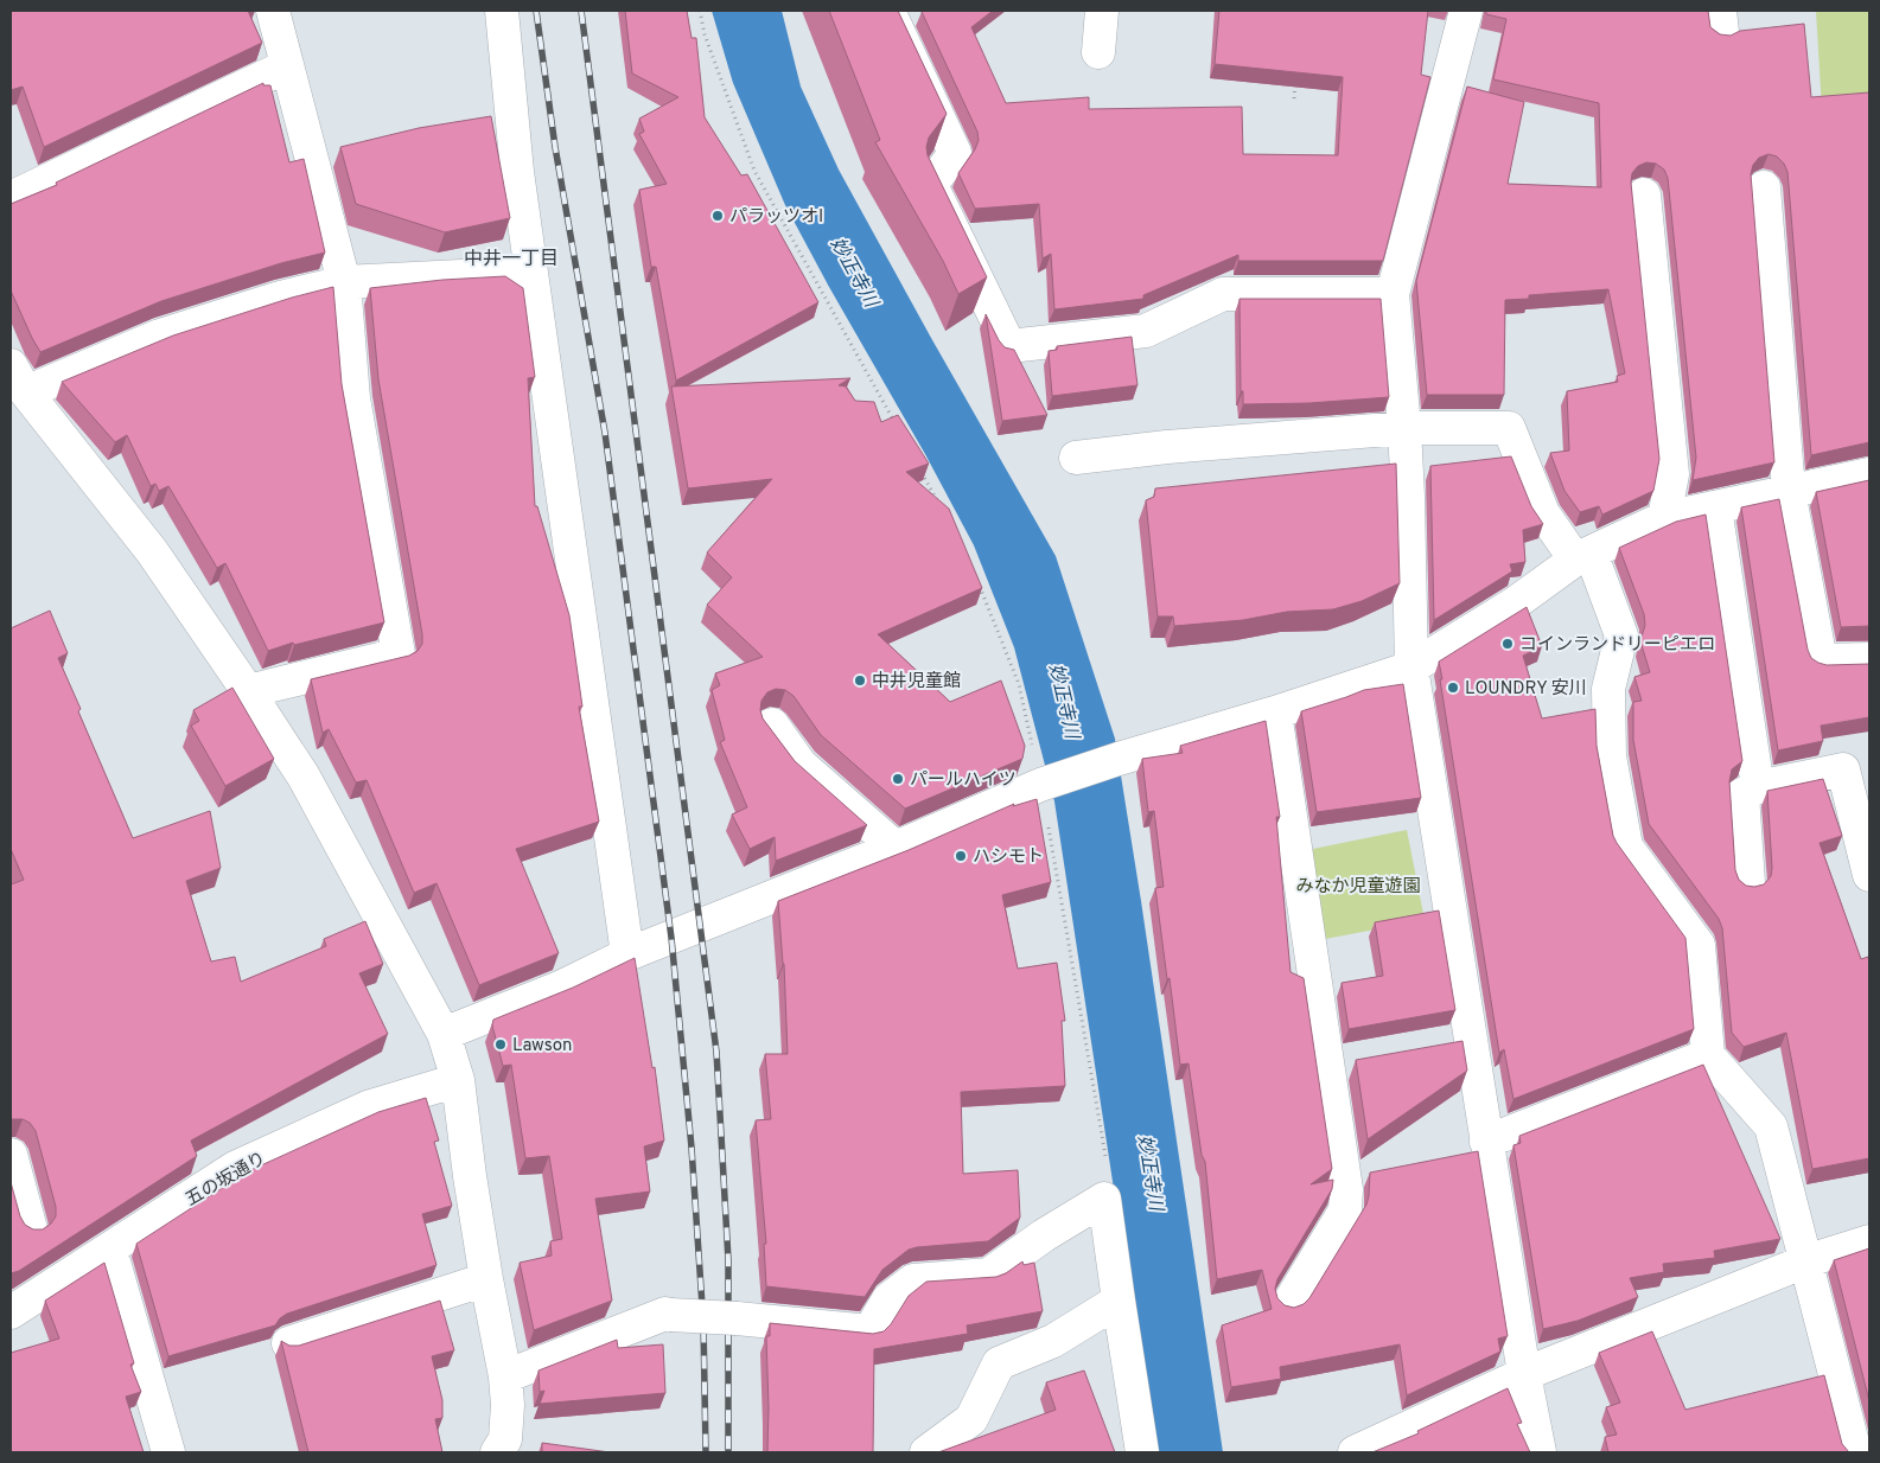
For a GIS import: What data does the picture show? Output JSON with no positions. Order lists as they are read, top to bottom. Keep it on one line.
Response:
{"streets":{"street":["五の坂通り"]},"districts":["中井一丁目"],"water":["妙正寺川"],"parks":["みなか児童遊園"],"places":["パラッツオI","コインランドリーピエロ","中井児童館","LOUNDRY 安川","パールハイツ","ハシモト","Lawson"]}
